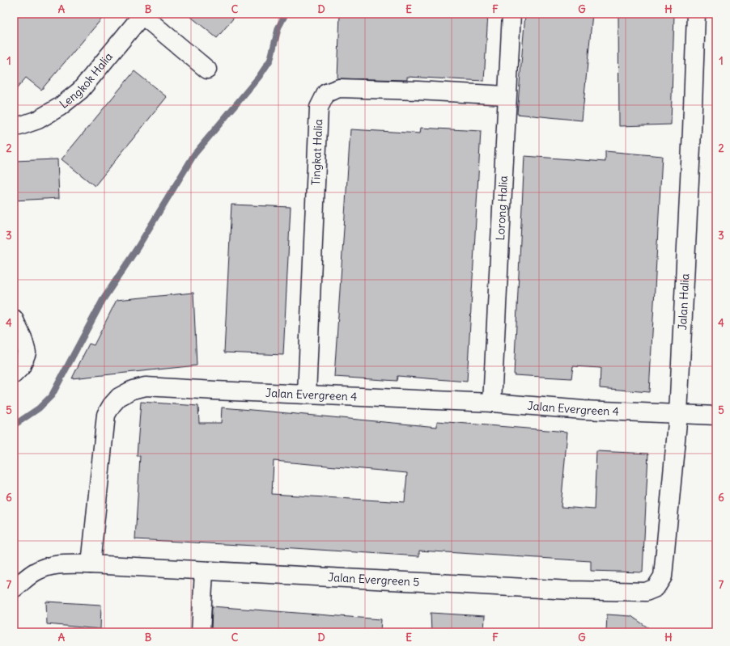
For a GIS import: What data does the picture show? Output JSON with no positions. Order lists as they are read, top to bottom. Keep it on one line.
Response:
{"streets":{"street":["Lengkok Halia","Tingkat Halia","Lorong Halia","Jalan Halia","Jalan Evergreen 4","Jalan Evergreen 5"]},"crossings":[["Tingkat Halia","Lorong Halia"],["Tingkat Halia","Jalan Evergreen 4"],["Lorong Halia","Jalan Evergreen 4"],["Jalan Halia","Jalan Evergreen 4"],["Jalan Halia","Jalan Evergreen 5"],["Jalan Evergreen 4","Jalan Evergreen 5"]],"grid":{"columns":["A","B","C","D","E","F","G","H"],"rows":["1","2","3","4","5","6","7"]}}
